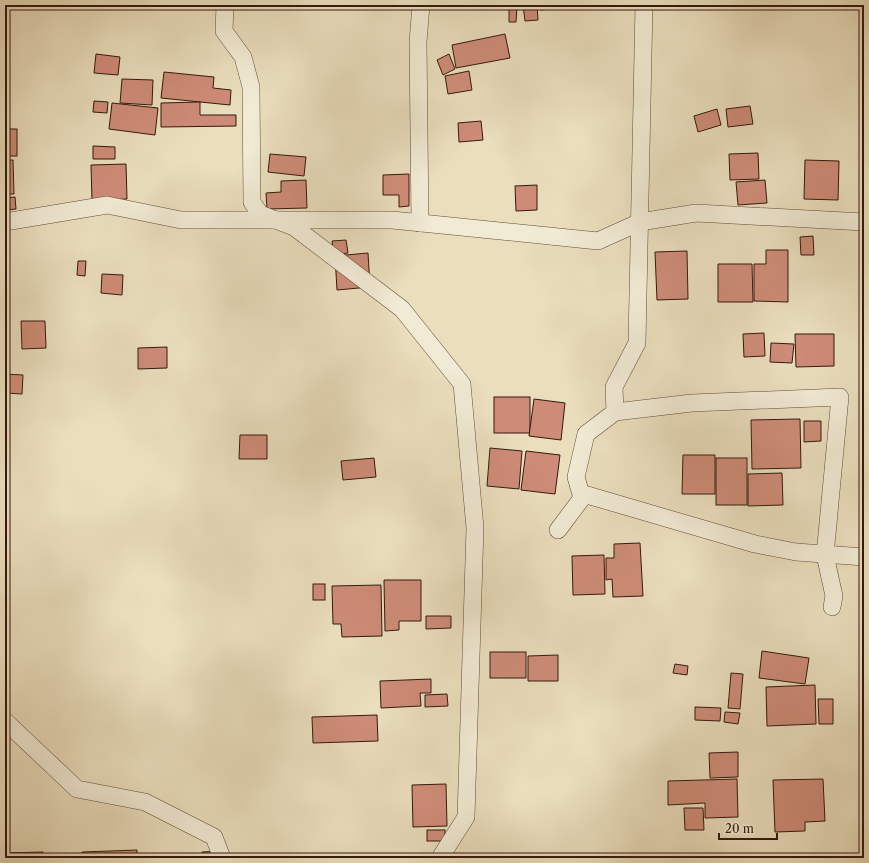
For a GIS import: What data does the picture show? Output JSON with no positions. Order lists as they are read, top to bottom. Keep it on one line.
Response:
{"scale_bar":"20 m"}
